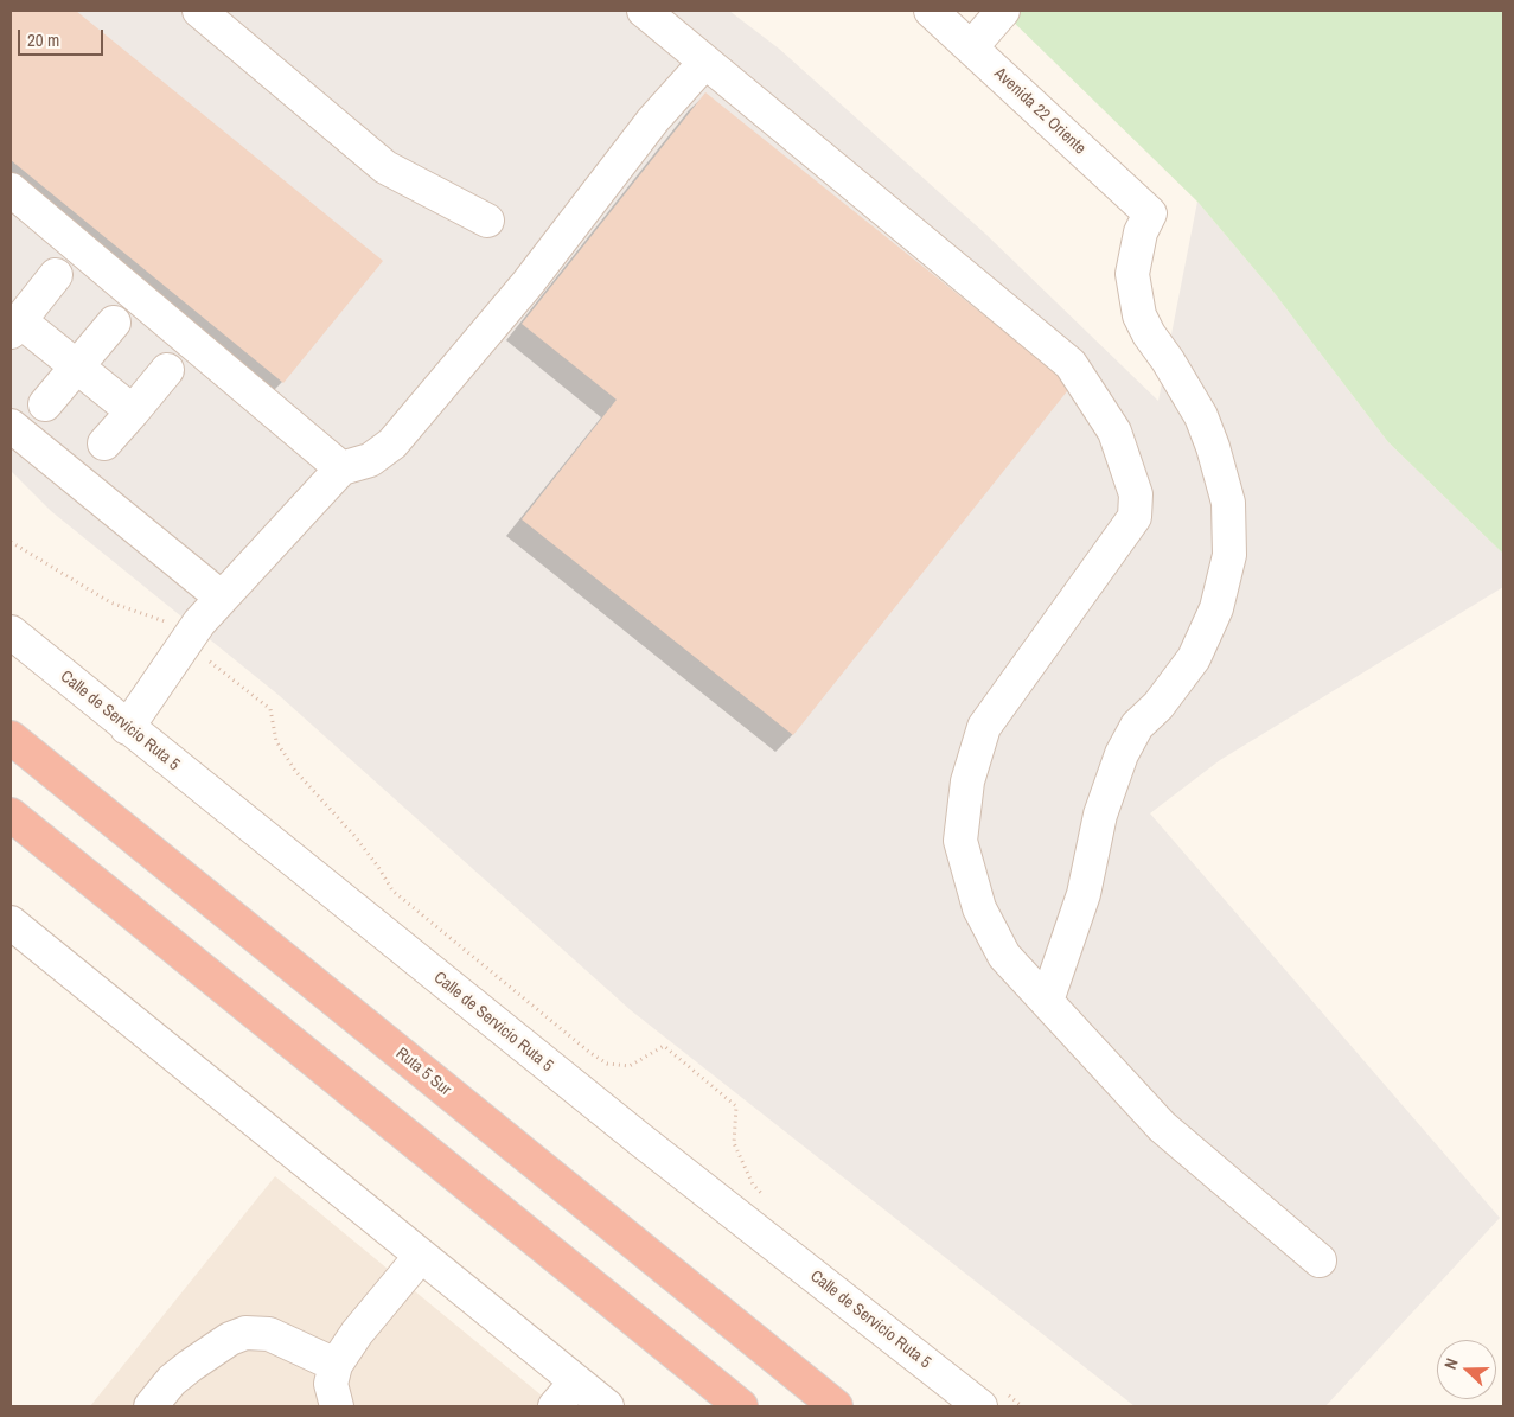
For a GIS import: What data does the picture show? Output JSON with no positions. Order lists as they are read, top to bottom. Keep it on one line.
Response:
{"streets":{"highway":["Ruta 5 Sur"],"street":["Avenida 22 Oriente","Calle de Servicio Ruta 5"]},"scale_bar":"20 m","north":"left"}
